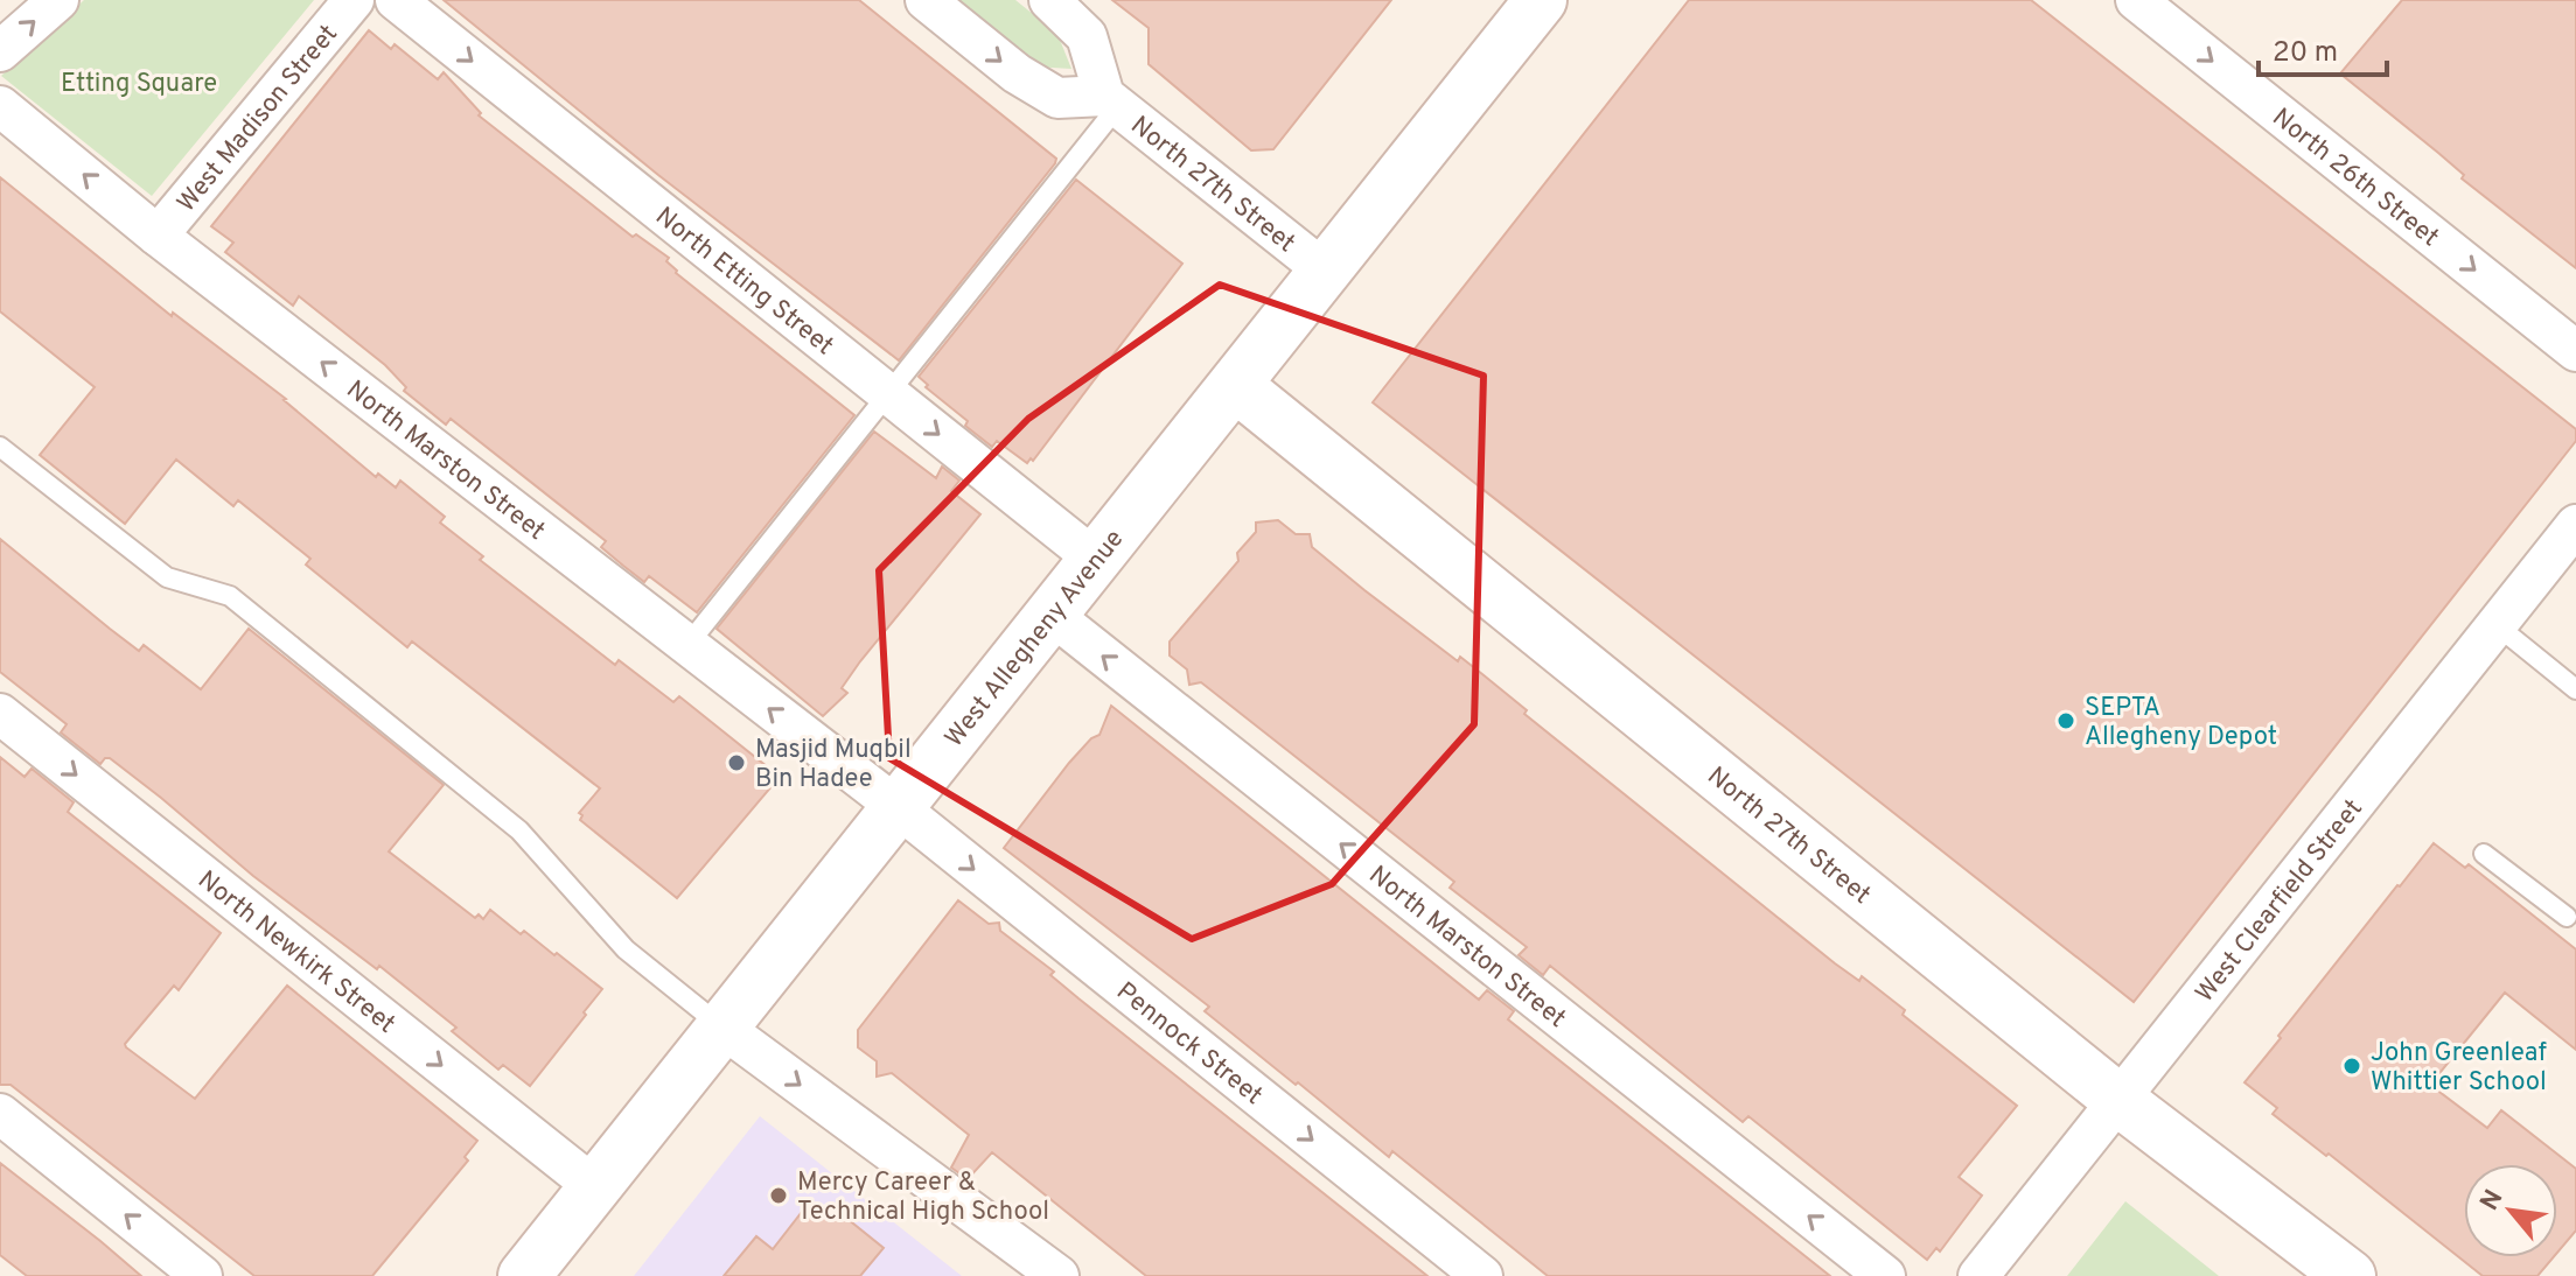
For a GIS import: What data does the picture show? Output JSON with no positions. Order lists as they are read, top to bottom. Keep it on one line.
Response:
{"streets":{"main road":["North 27th Street","West Allegheny Avenue"],"street":["West Madison Street","North 26th Street","North Etting Street","North Marston Street","West Clearfield Street","North Newkirk Street","Pennock Street"]},"crossings":[["West Madison Street","North Marston Street"],["North 27th Street","West Allegheny Avenue"],["North 27th Street","West Clearfield Street"],["North Etting Street","West Allegheny Avenue"],["North Marston Street","West Allegheny Avenue"],["North Marston Street","Pennock Street"],["West Allegheny Avenue","North Newkirk Street"],["West Allegheny Avenue","Pennock Street"]],"one_way":["North 26th Street","North Etting Street","North Marston Street"],"parks":["Etting Square"],"places":["SEPTA Allegheny Depot","Masjid Muqbil Bin Hadee","John Greenleaf Whittier School","Mercy Career & Technical High School"],"scale_bar":"20 m","north":"top left"}
